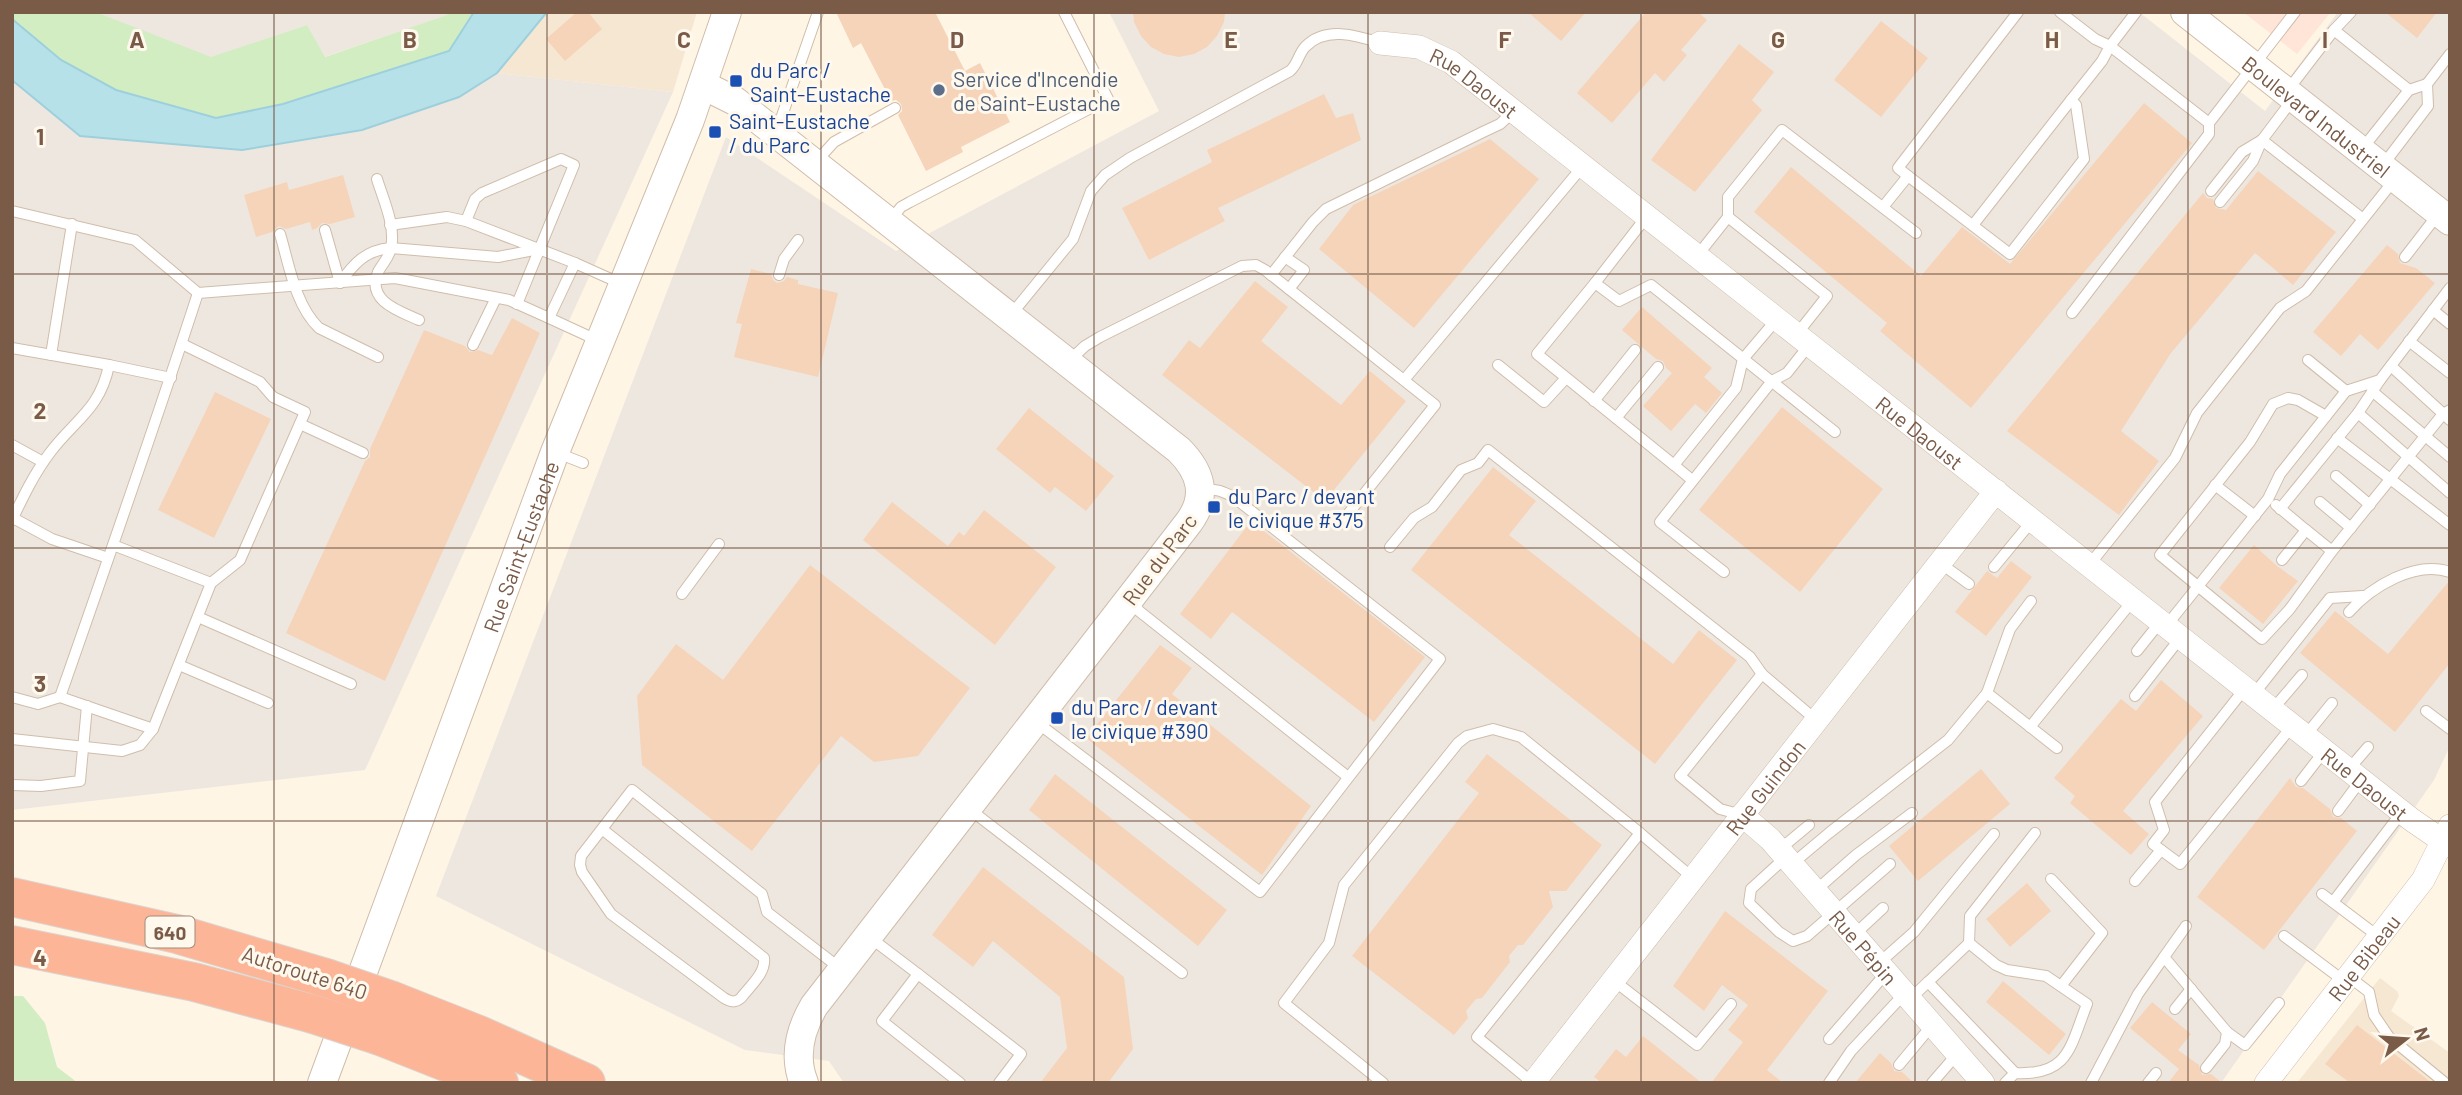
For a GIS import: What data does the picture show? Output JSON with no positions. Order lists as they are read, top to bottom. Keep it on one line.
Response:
{"streets":{"highway":["640","Autoroute 640"],"street":["Rue Daoust","Boulevard Industriel","Rue Saint-Eustache","Rue du Parc","Rue Guindon","Rue Pépin","Rue Bibeau"]},"crossings":[["Rue Daoust","Rue Guindon"],["Rue Daoust","Rue Bibeau"],["Rue Saint-Eustache","Rue du Parc"],["Rue Guindon","Rue Pépin"]],"places":{"transit":["du Parc / Saint-Eustache","Saint-Eustache / du Parc","du Parc / devant le civique #375","du Parc / devant le civique #390"],"other":["Service d'Incendie de Saint-Eustache"]},"north":"right","grid":{"columns":["A","B","C","D","E","F","G","H","I"],"rows":["1","2","3","4"]}}
